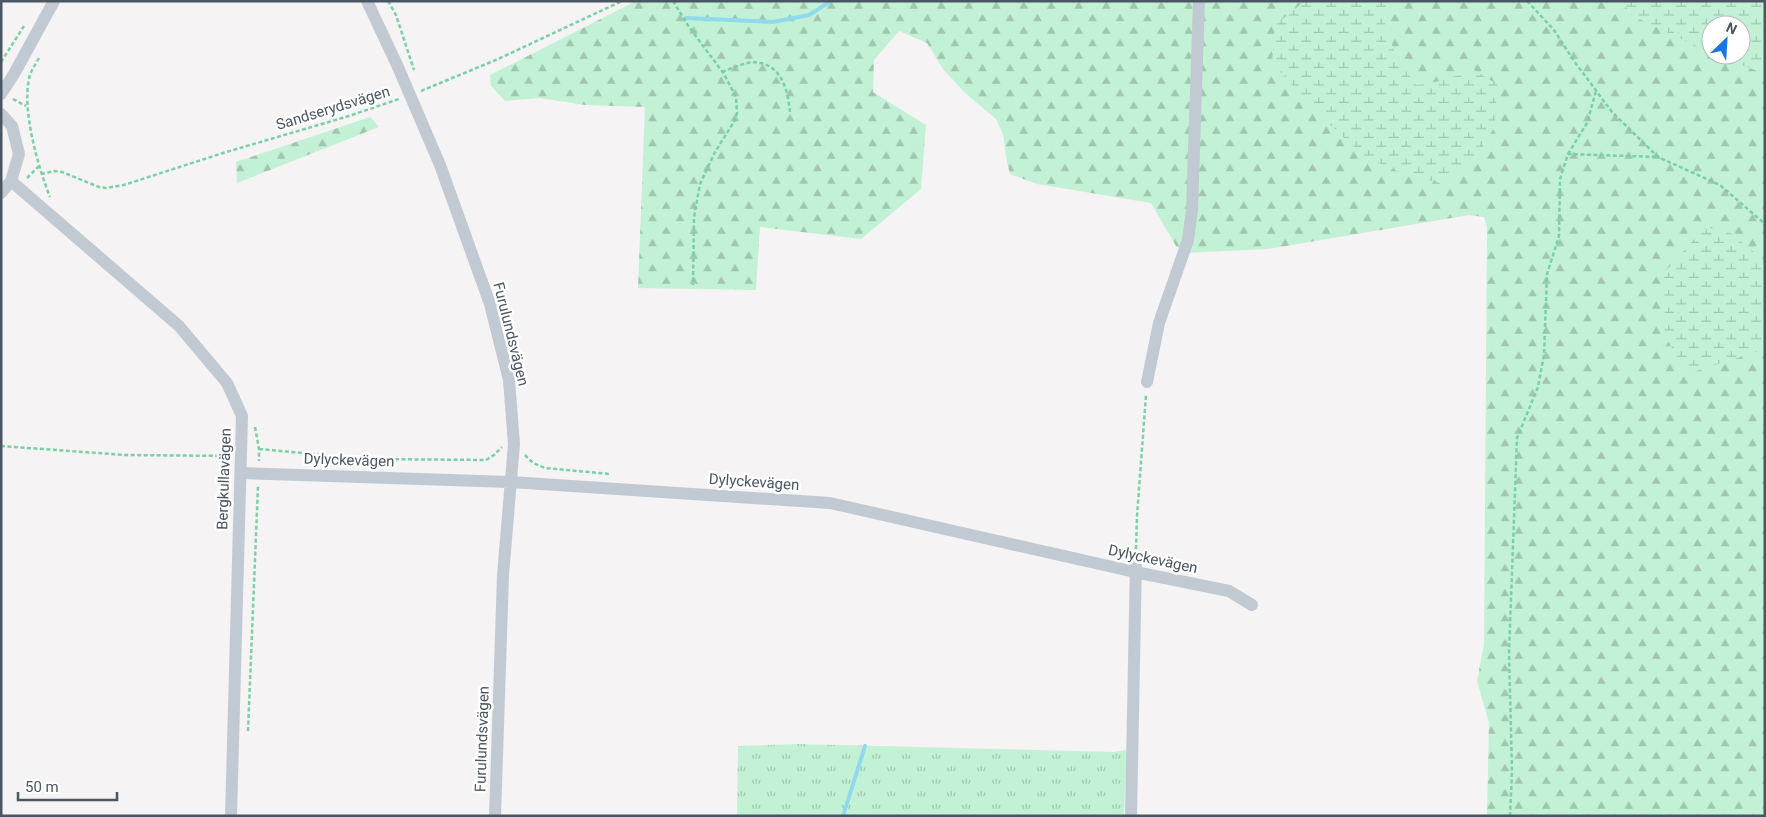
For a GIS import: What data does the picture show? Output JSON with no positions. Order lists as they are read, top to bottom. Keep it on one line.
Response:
{"streets":{"street":["Furulundsvägen","Dylyckevägen","Bergkullavägen"],"path":["Sandserydsvägen"]},"crossings":[["Sandserydsvägen","Furulundsvägen"],["Furulundsvägen","Dylyckevägen"],["Dylyckevägen","Bergkullavägen"]],"scale_bar":"50 m","north":"top right"}
